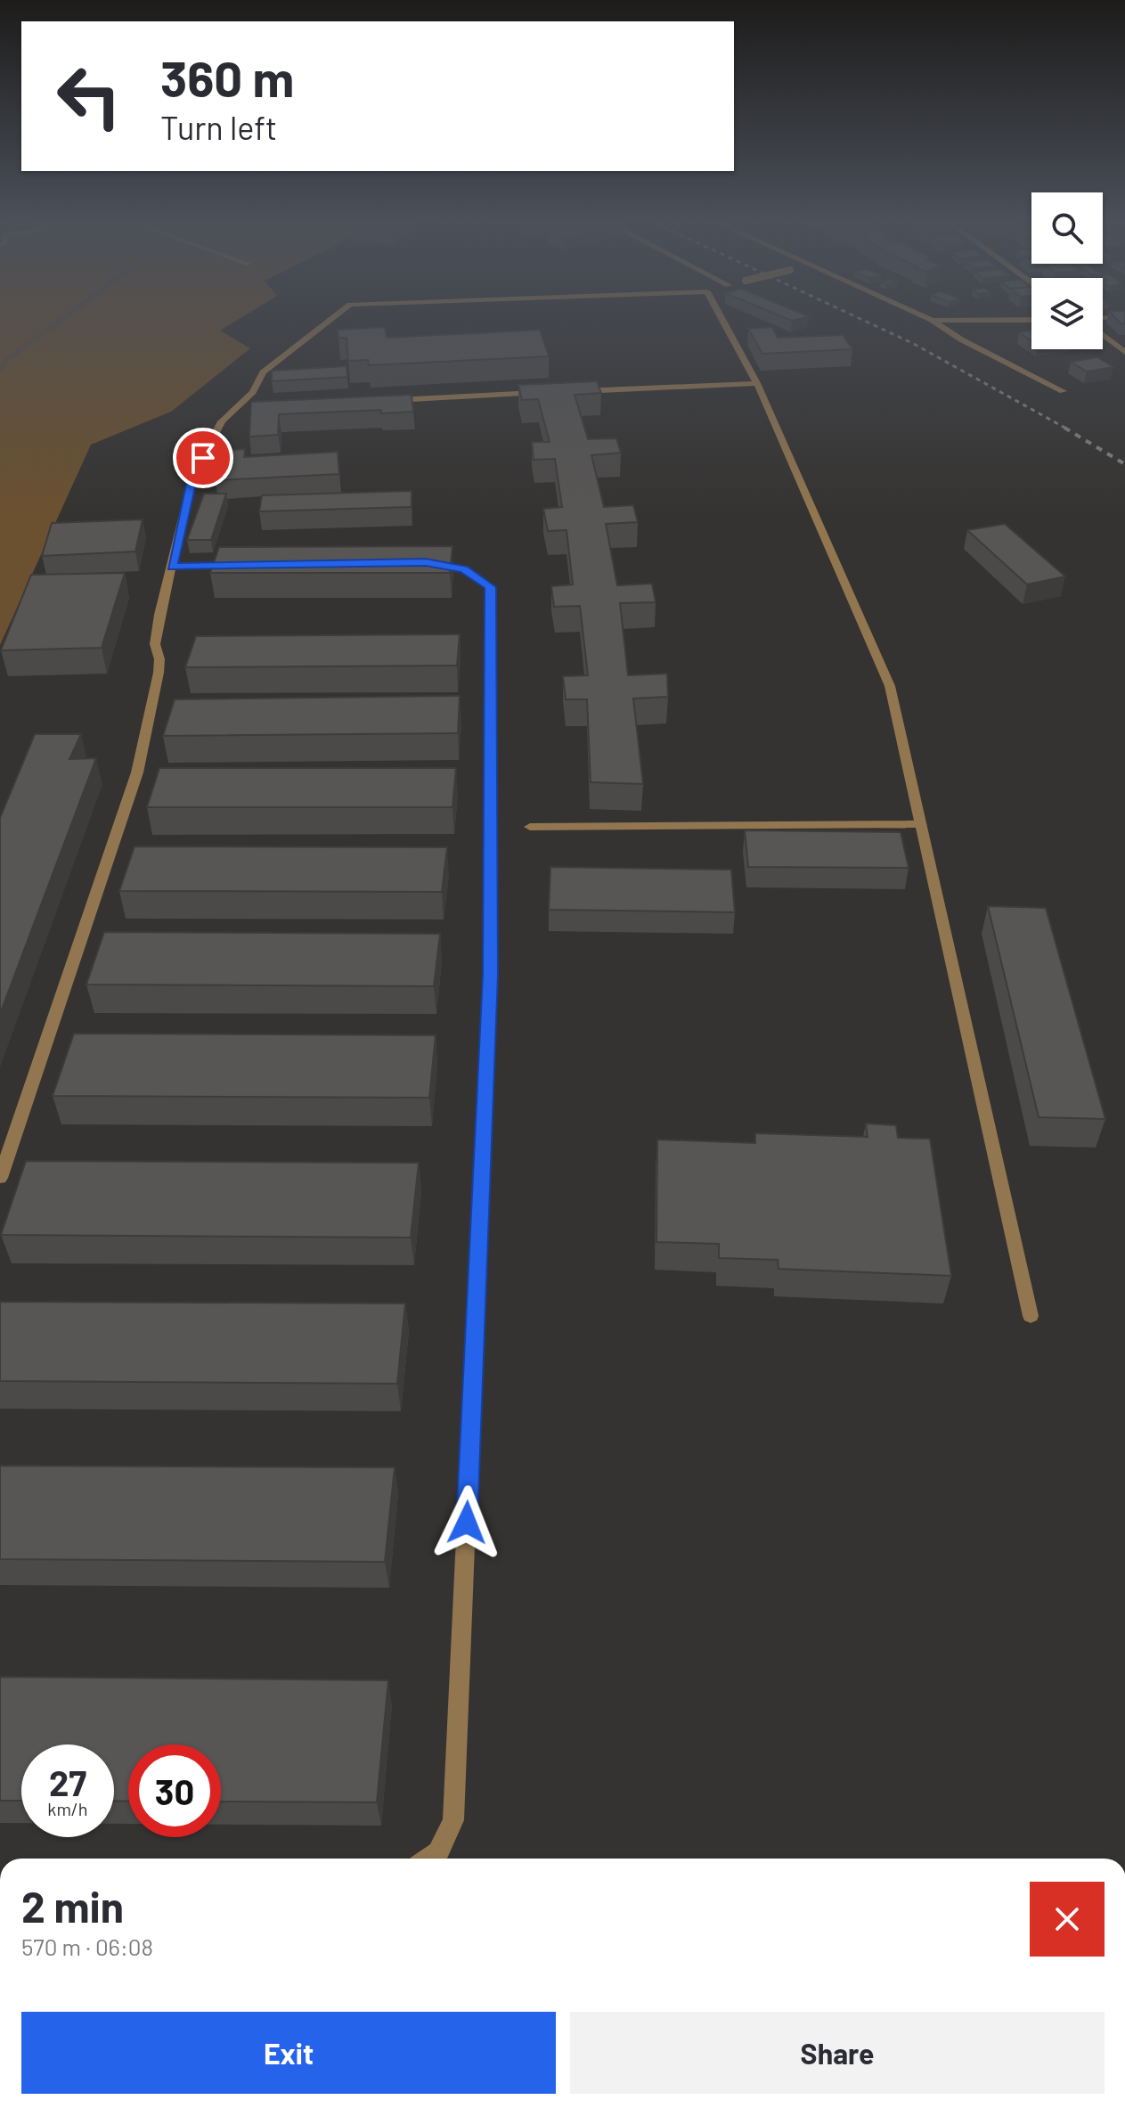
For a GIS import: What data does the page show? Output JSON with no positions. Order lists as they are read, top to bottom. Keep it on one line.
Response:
{"page":{"turn":["360 m","Turn left"],"speed":"27 km/h","limit":"30","heading":["2 min","570 m · 06:08"],"buttons":["Exit","Share"]}}
